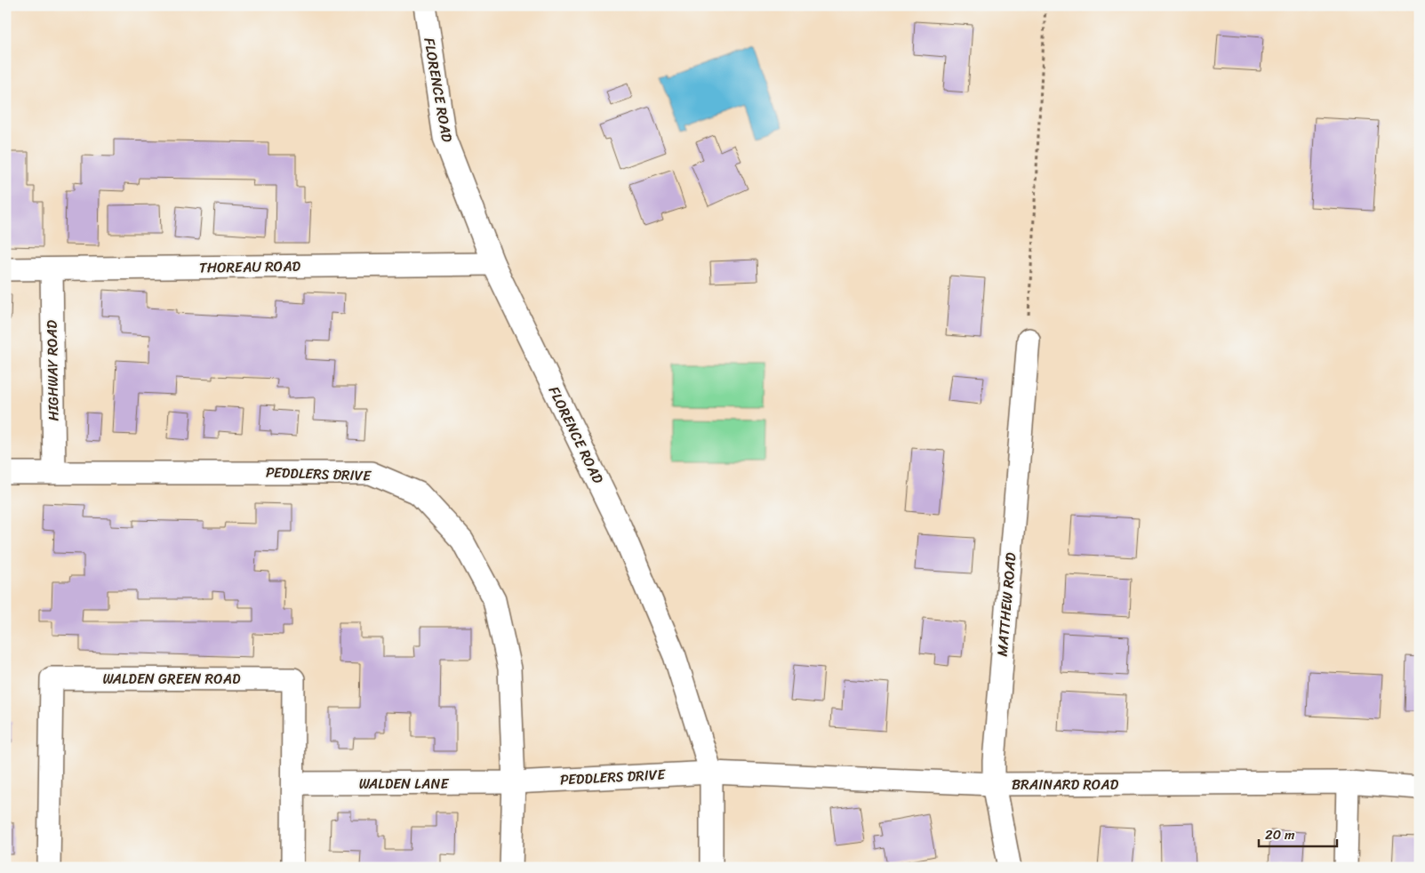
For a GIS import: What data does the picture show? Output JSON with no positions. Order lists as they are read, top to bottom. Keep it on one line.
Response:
{"streets":{"street":["FLORENCE ROAD","THOREAU ROAD","HIGHWAY ROAD","PEDDLERS DRIVE","MATTHEW ROAD","WALDEN GREEN ROAD","WALDEN LANE","BRAINARD ROAD"]},"crossings":[["FLORENCE ROAD","THOREAU ROAD"],["FLORENCE ROAD","PEDDLERS DRIVE"],["FLORENCE ROAD","BRAINARD ROAD"],["THOREAU ROAD","HIGHWAY ROAD"],["HIGHWAY ROAD","PEDDLERS DRIVE"],["PEDDLERS DRIVE","WALDEN LANE"],["PEDDLERS DRIVE","BRAINARD ROAD"],["MATTHEW ROAD","BRAINARD ROAD"],["WALDEN GREEN ROAD","WALDEN LANE"]],"scale_bar":"20 m"}
